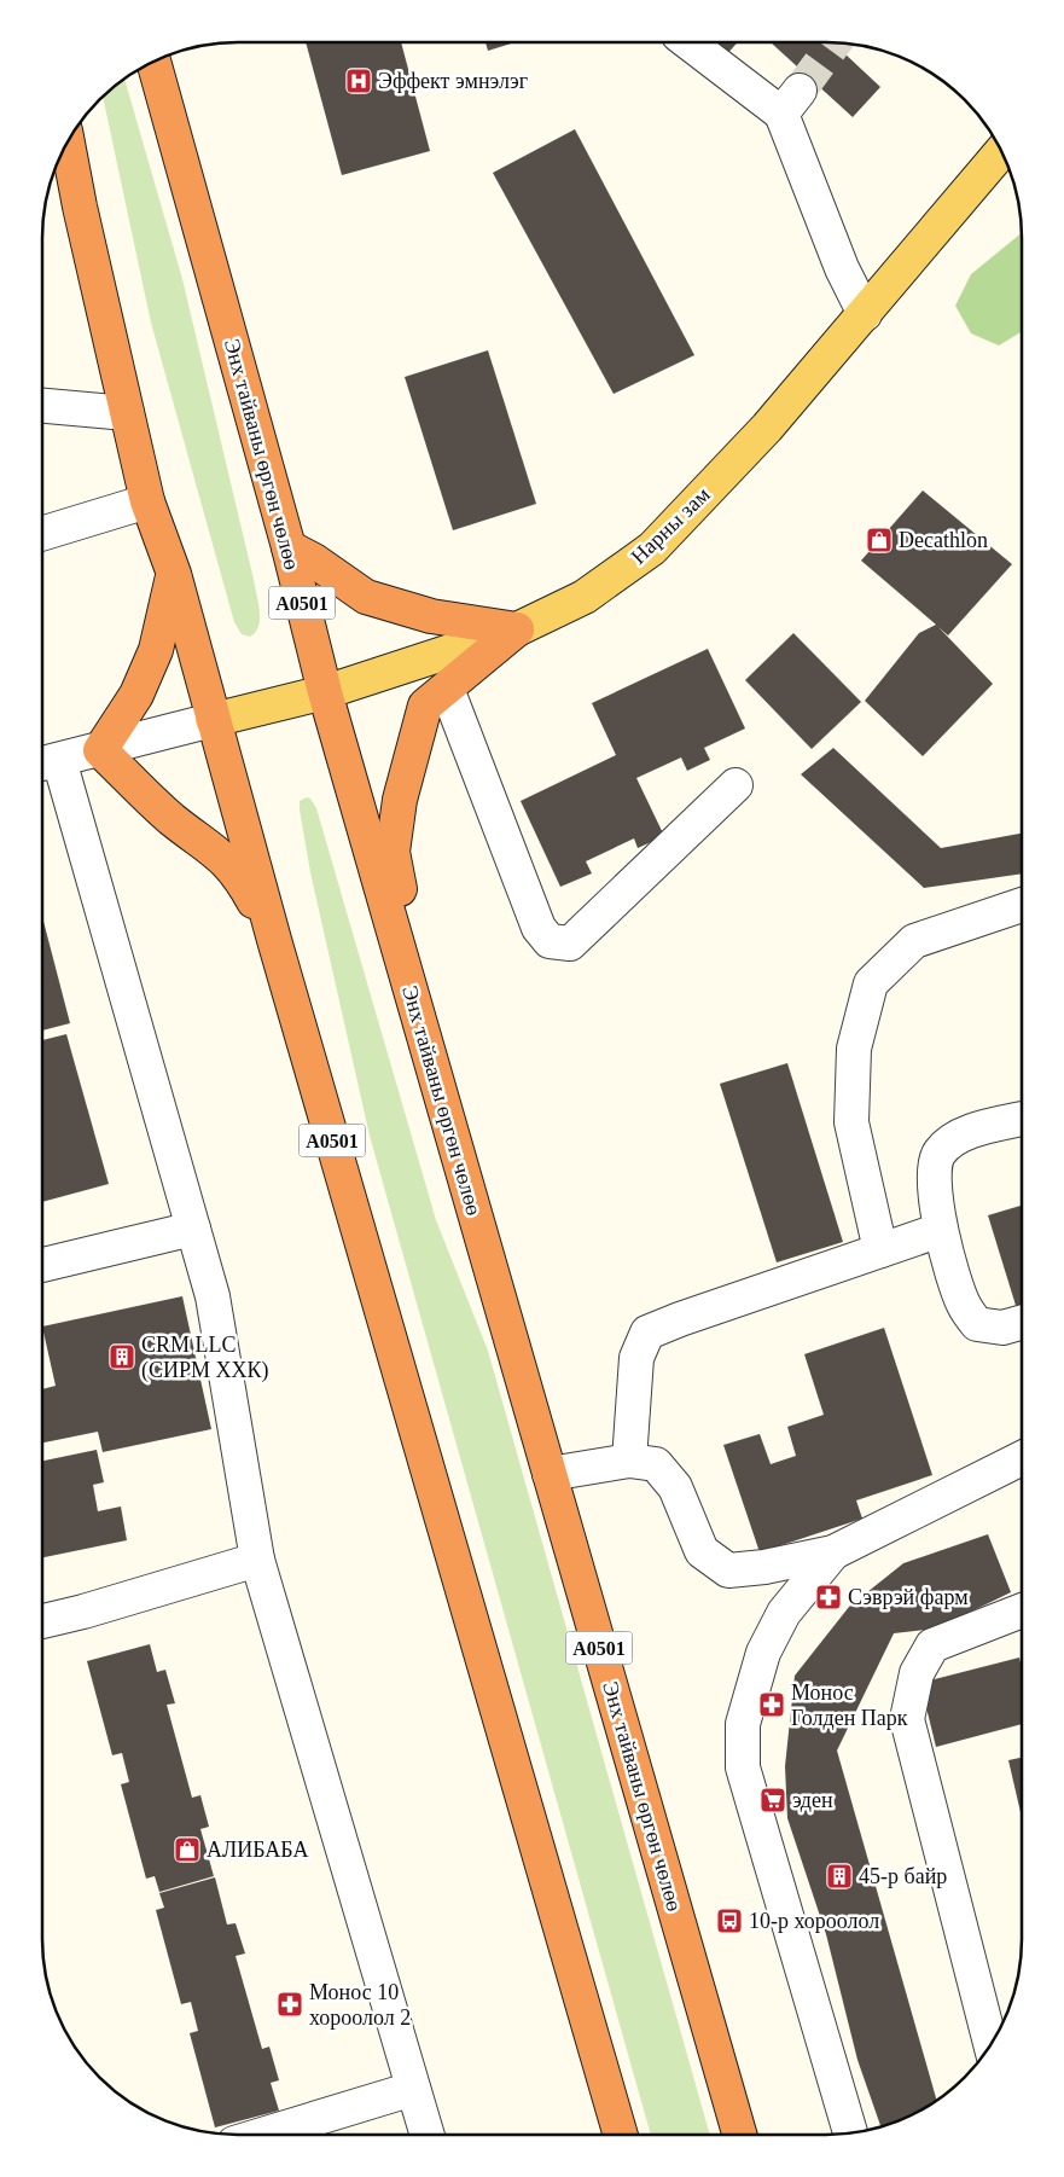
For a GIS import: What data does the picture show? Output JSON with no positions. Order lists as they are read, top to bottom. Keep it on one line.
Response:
{"streets":{"highway":["Энх тайваны өргөн чөлөө","A0501"],"main road":["Нарны зам"]},"crossings":[["Энх тайваны өргөн чөлөө","Нарны зам"],["Нарны зам","A0501"]],"places":{"hospital":["Эффект эмнэлэг"],"shop":["Decathlon","АЛИБАБА"],"building":["CRM LLC (СИРМ ХХК)","45-р байр"],"pharmacy":["Сэврэй фарм","Монос Голден Парк","Монос 10 хороолол 2"],"supermarket":["эден"],"bus stop":["10-р хороолол"]}}
